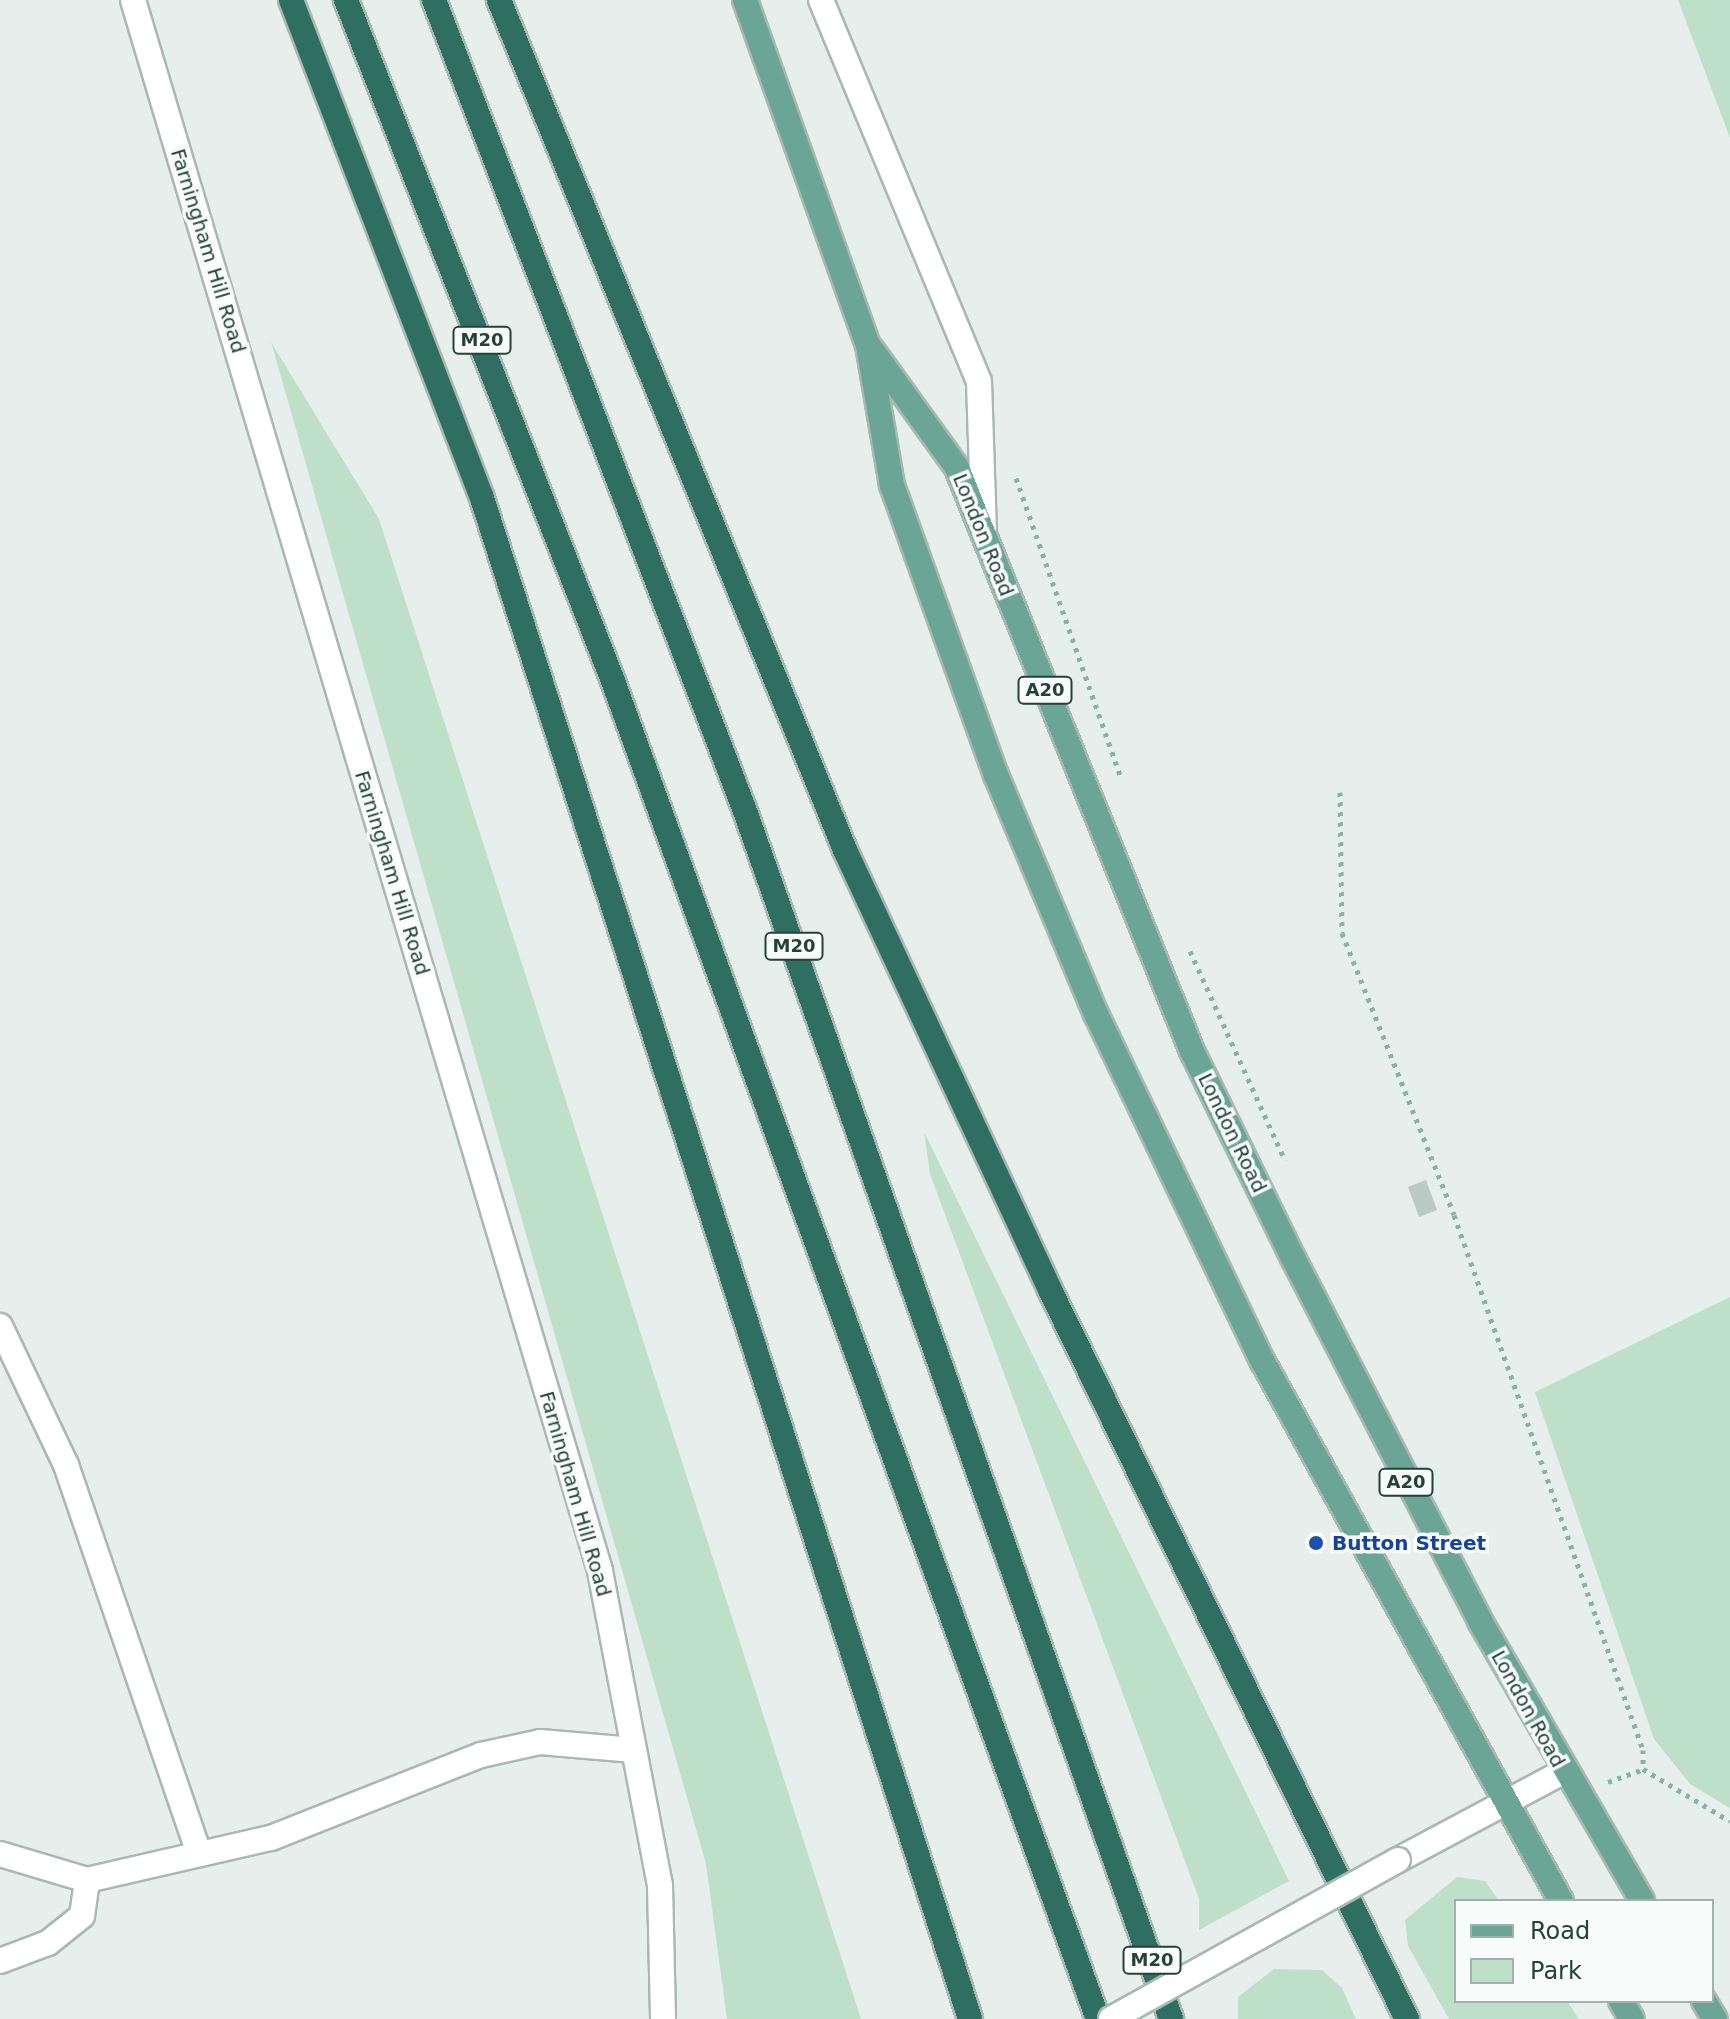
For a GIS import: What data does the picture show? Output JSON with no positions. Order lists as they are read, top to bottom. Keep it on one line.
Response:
{"streets":{"highway":["M20"],"main road":["London Road","A20"],"street":["Farningham Hill Road"]},"places":["Button Street"],"legend":["Road","Park"]}
